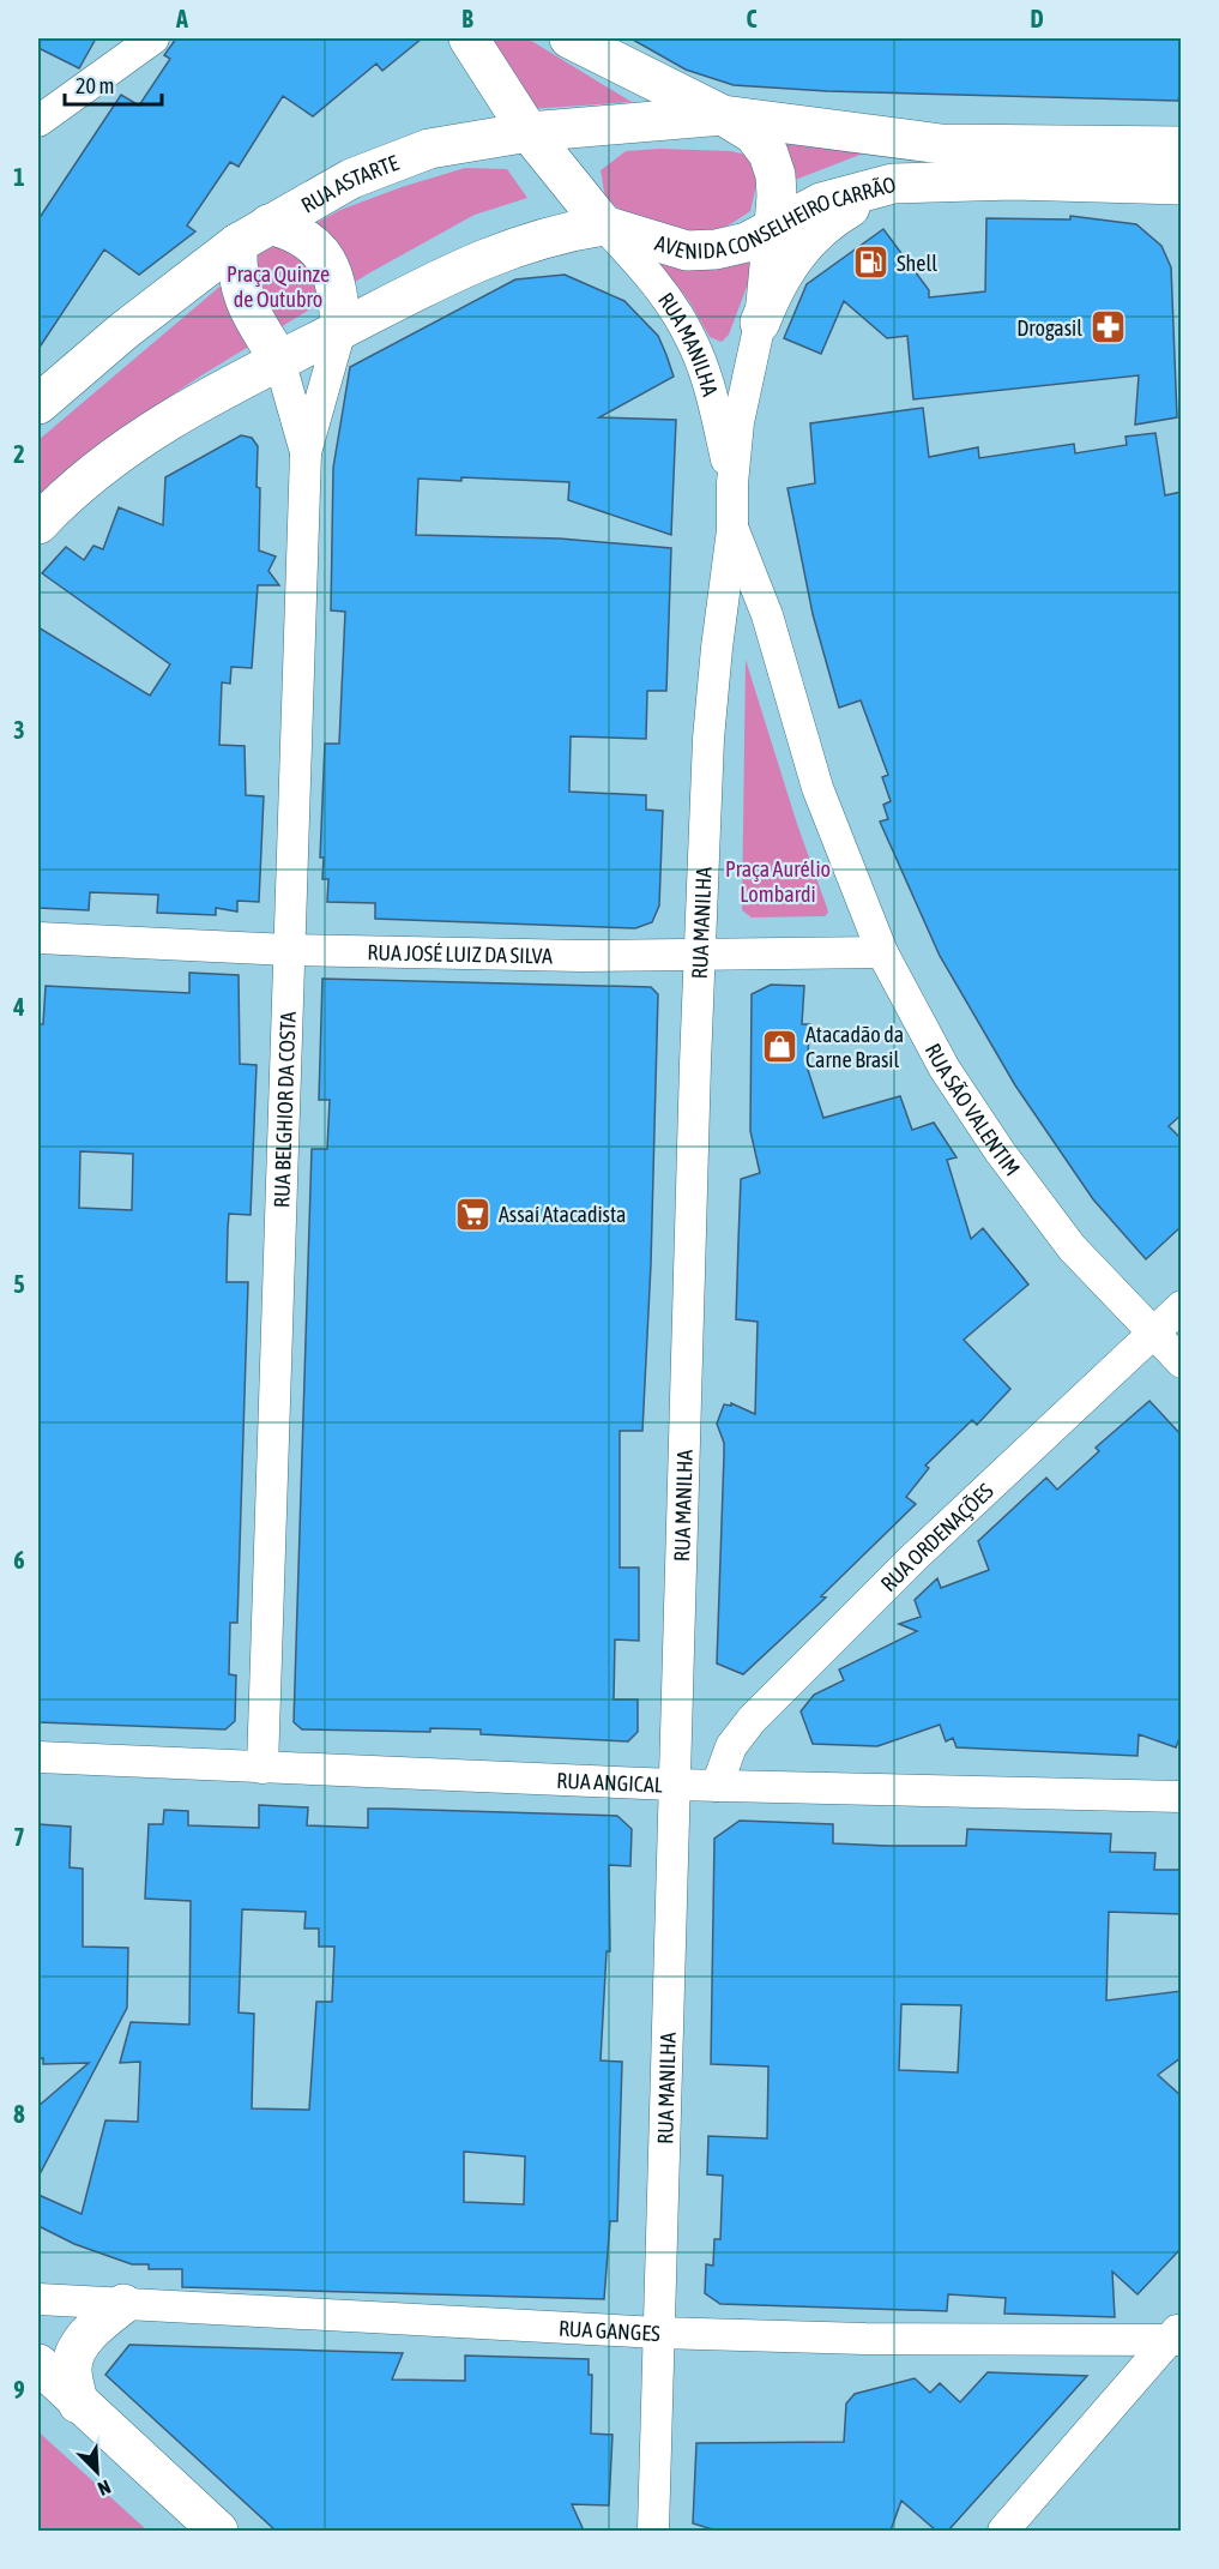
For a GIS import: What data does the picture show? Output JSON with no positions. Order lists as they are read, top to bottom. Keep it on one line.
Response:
{"streets":{"main road":["RUA ASTARTE","AVENIDA CONSELHEIRO CARRÃO"],"street":["RUA MANILHA","RUA JOSÉ LUIZ DA SILVA","RUA SÃO VALENTIM","RUA BELGHIOR DA COSTA","RUA ORDENAÇÕES","RUA ANGICAL","RUA GANGES"]},"crossings":[["RUA ASTARTE","RUA BELGHIOR DA COSTA"],["AVENIDA CONSELHEIRO CARRÃO","RUA MANILHA"],["RUA MANILHA","RUA JOSÉ LUIZ DA SILVA"],["RUA MANILHA","RUA SÃO VALENTIM"],["RUA MANILHA","RUA ANGICAL"],["RUA MANILHA","RUA GANGES"],["RUA JOSÉ LUIZ DA SILVA","RUA SÃO VALENTIM"],["RUA JOSÉ LUIZ DA SILVA","RUA BELGHIOR DA COSTA"],["RUA SÃO VALENTIM","RUA ORDENAÇÕES"],["RUA BELGHIOR DA COSTA","RUA ANGICAL"],["RUA ORDENAÇÕES","RUA ANGICAL"]],"parks":["Praça Quinze de Outubro","Praça Aurélio Lombardi"],"places":{"fuel station":["Shell"],"pharmacy":["Drogasil"],"shop":["Atacadão da Carne Brasil"],"supermarket":["Assaí Atacadista"]},"scale_bar":"20 m","north":"bottom right","grid":{"columns":["A","B","C","D"],"rows":["1","2","3","4","5","6","7","8","9"]}}
